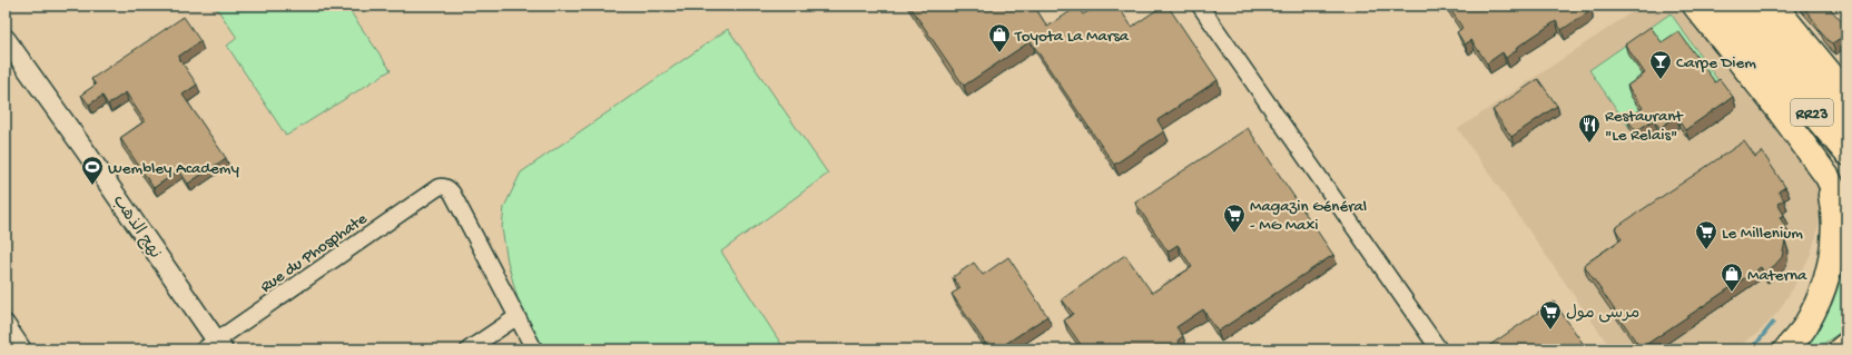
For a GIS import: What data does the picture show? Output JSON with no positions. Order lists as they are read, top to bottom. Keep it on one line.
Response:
{"streets":{"highway":["RR23"],"street":["نهج الذهب","Rue du Phosphate"]},"crossings":[["نهج الذهب","Rue du Phosphate"]],"places":{"shop":["Toyota La Marsa","Materna"],"bar":["Carpe Diem"],"restaurant":["Restaurant \"Le Relais\""],"sports":["Wembley Academy"],"supermarket":["Magazin Général - MG Maxi","Le Millenium","مرسى مول"]}}
